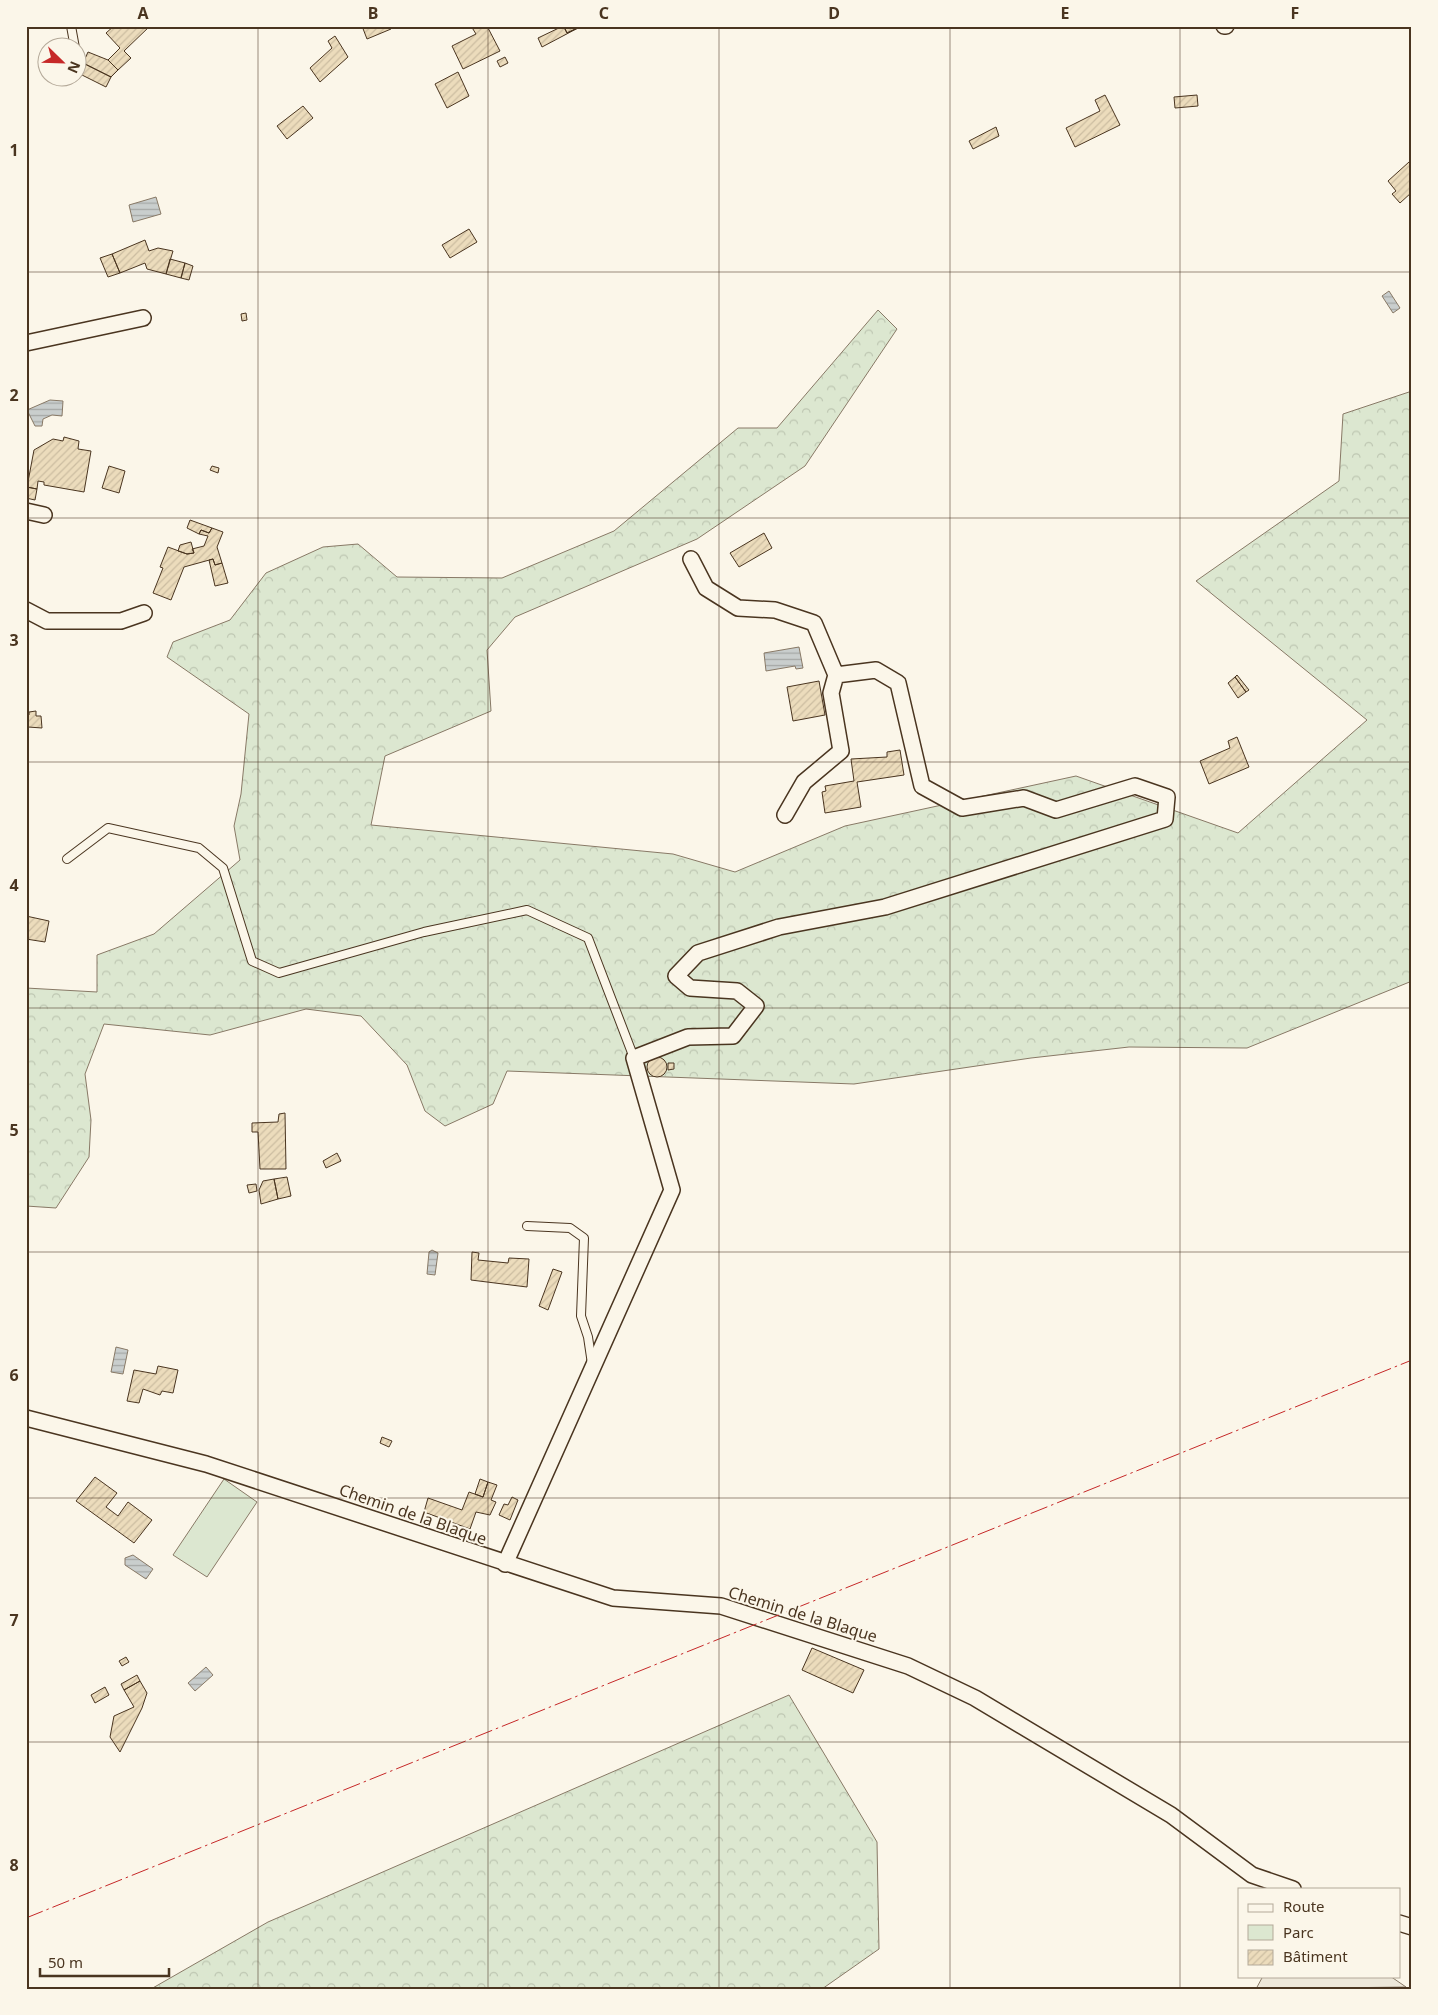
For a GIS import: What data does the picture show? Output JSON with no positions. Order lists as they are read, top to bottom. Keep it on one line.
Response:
{"streets":{"street":["Chemin de la Blaque"]},"legend":["Route","Parc","Bâtiment"],"scale_bar":"50 m","north":"bottom right","grid":{"columns":["A","B","C","D","E","F"],"rows":["1","2","3","4","5","6","7","8"]}}
